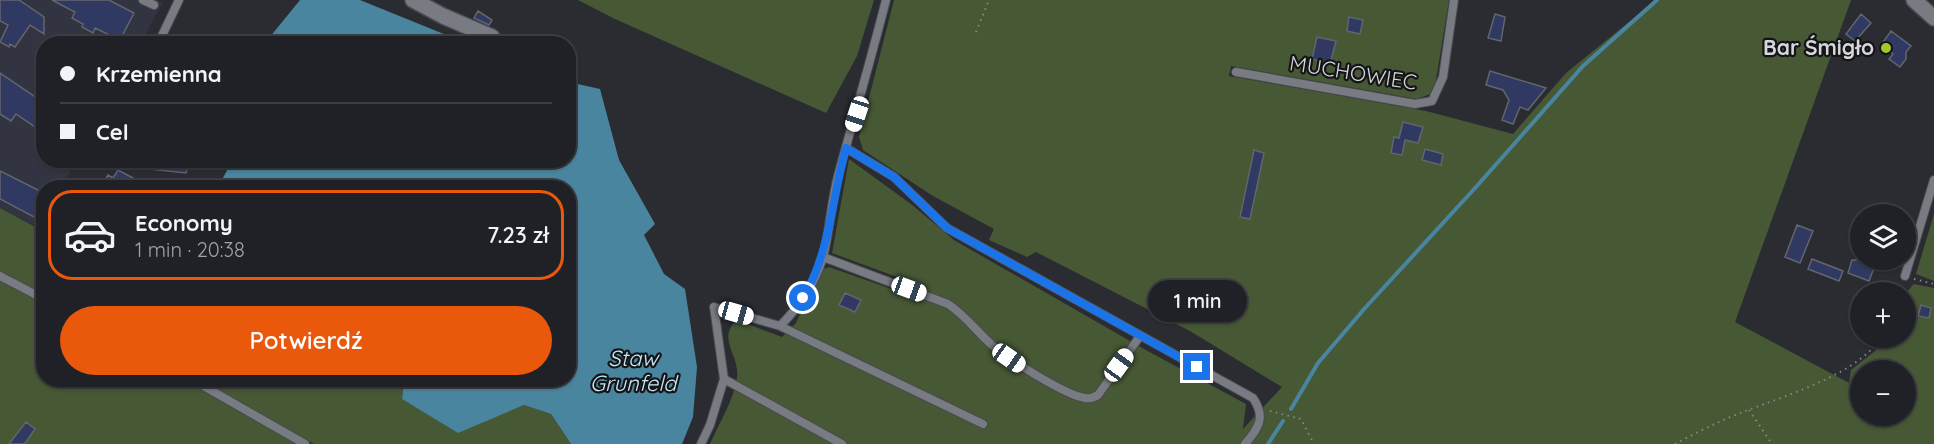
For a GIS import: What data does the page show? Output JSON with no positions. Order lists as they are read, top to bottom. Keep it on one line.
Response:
{"streets":{"lane":["MUCHOWIEC"]},"water":["Staw Grunfeld"],"places":["Bar Śmigło"],"page":{"banner":["Krzemienna","Cel"],"list":[{"name":"Economy","note":"1 min · 20:38","value":"7.23 zł"}],"map_buttons":["+","−"],"bubble":"1 min","buttons":"Potwierdź"}}
